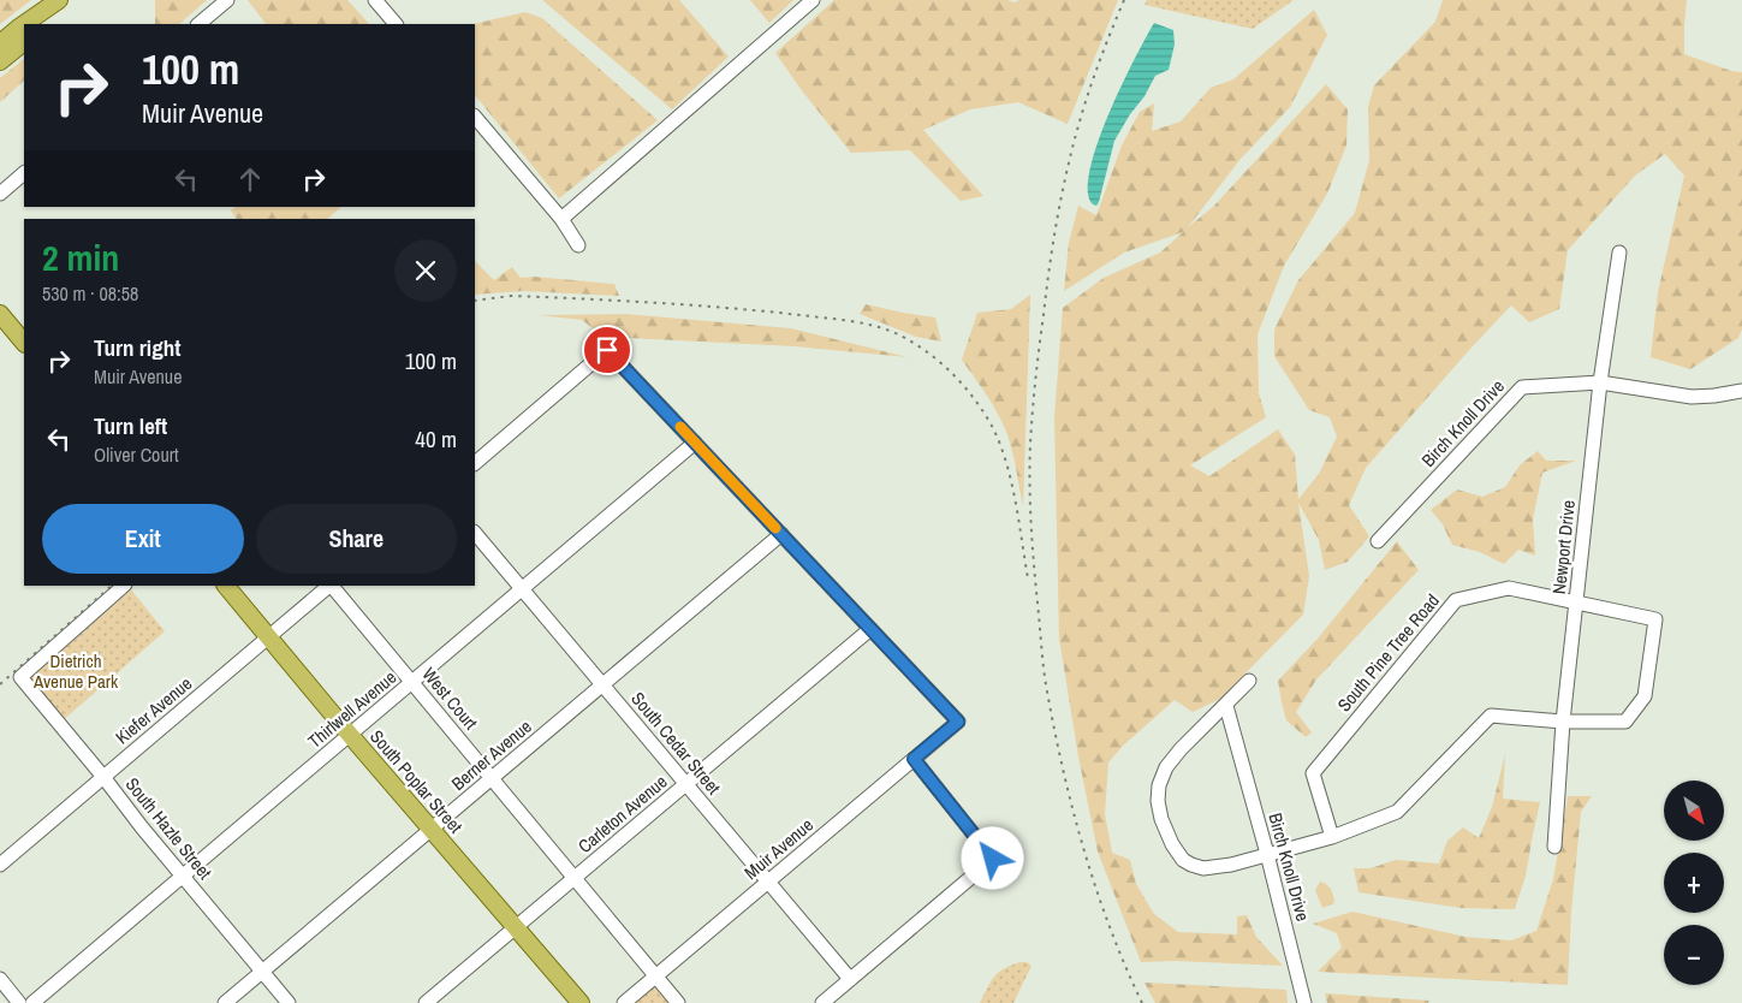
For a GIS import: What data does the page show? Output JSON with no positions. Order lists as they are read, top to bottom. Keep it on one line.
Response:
{"streets":{"main road":["South Poplar Street"],"street":["Birch Knoll Drive","Newport Drive","South Pine Tree Road","West Court","Thirlwell Avenue","Kiefer Avenue","South Cedar Street","Berner Avenue","Carleton Avenue","South Hazle Street","Muir Avenue"]},"crossings":[["Birch Knoll Drive","Newport Drive"],["Newport Drive","South Pine Tree Road"],["West Court","Thirlwell Avenue"],["West Court","Berner Avenue"],["West Court","Carleton Avenue"],["West Court","Muir Avenue"],["Thirlwell Avenue","South Cedar Street"],["Thirlwell Avenue","South Poplar Street"],["Thirlwell Avenue","South Hazle Street"],["Kiefer Avenue","South Poplar Street"],["Kiefer Avenue","South Hazle Street"],["South Cedar Street","Berner Avenue"],["South Cedar Street","Carleton Avenue"],["South Cedar Street","Muir Avenue"],["Berner Avenue","South Poplar Street"],["Berner Avenue","South Hazle Street"],["South Poplar Street","Carleton Avenue"],["Carleton Avenue","Muir Avenue"]],"parks":["Dietrich Avenue Park"],"north":"bottom right","page":{"turn":["100 m","Muir Avenue"],"heading":["2 min","530 m · 08:58"],"list":[{"name":"Turn right","note":"Muir Avenue","value":"100 m"},{"name":"Turn left","note":"Oliver Court","value":"40 m"}],"buttons":["Exit","Share"],"map_buttons":["+","−"]}}
